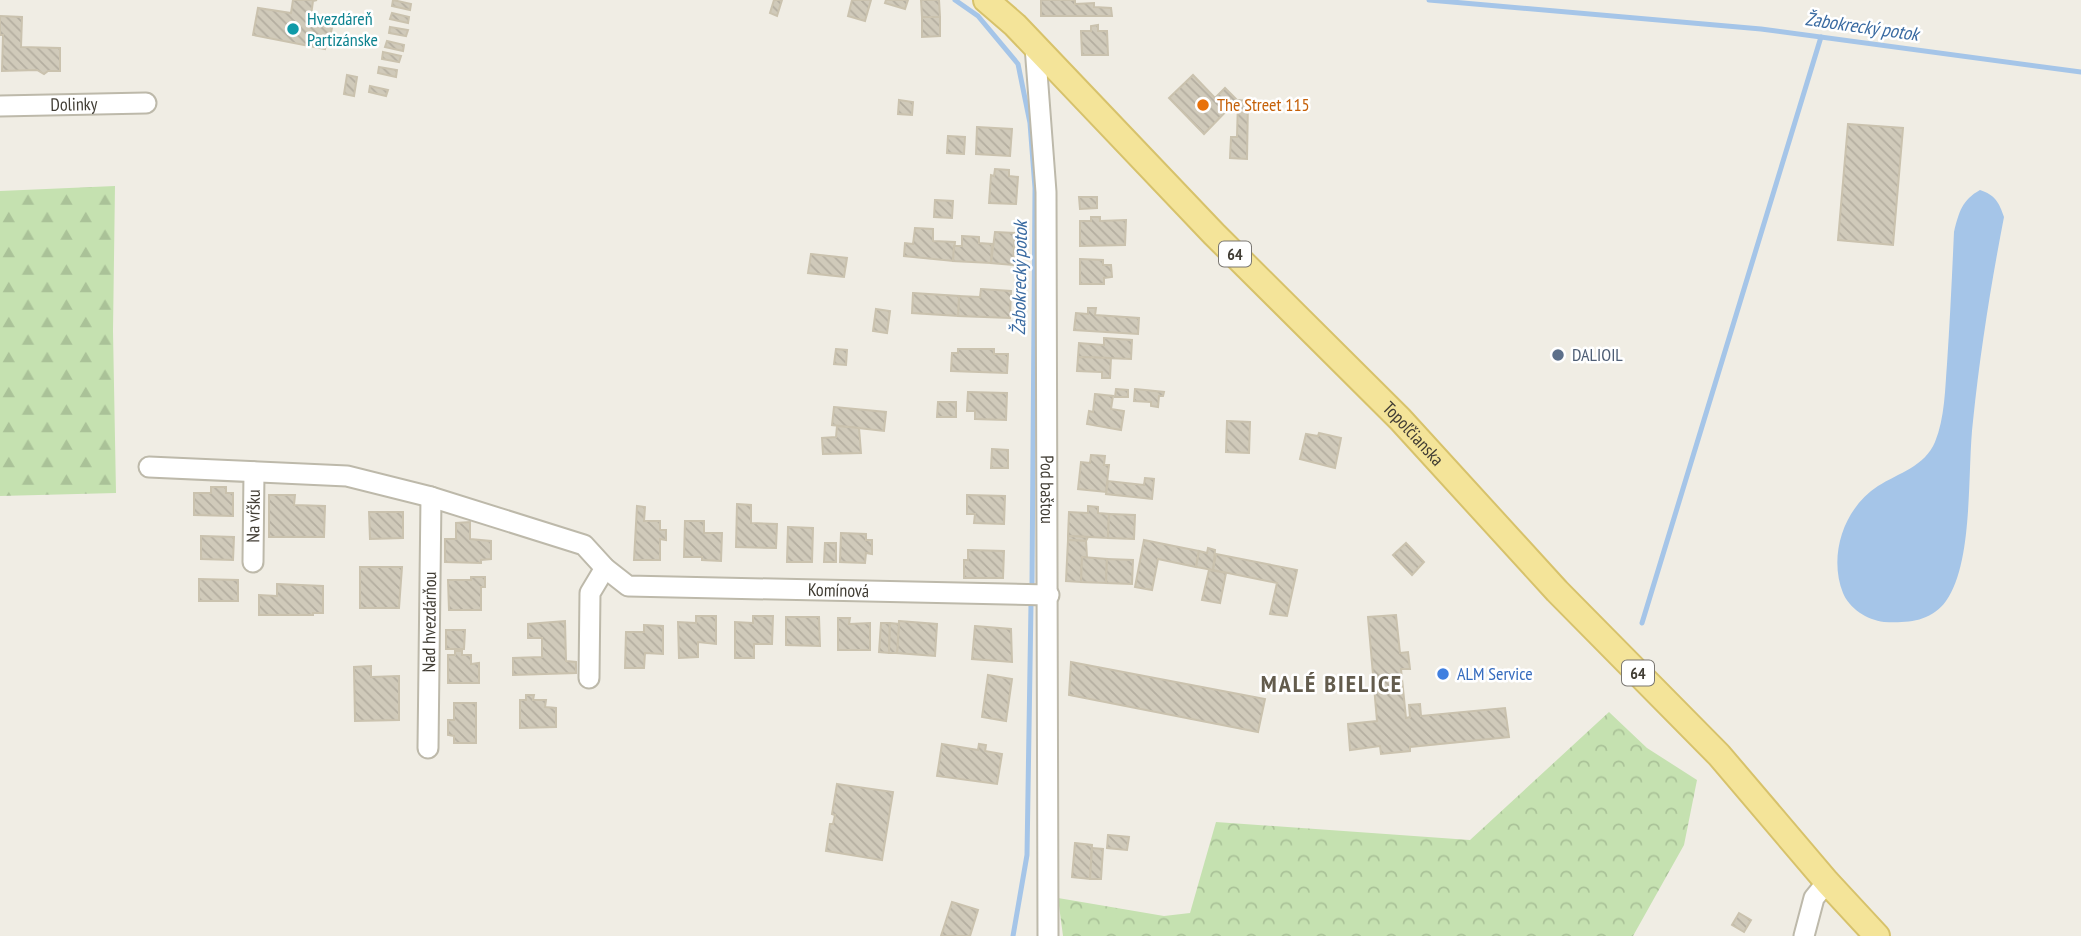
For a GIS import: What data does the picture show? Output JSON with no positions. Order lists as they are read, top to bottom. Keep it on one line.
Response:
{"streets":{"main road":["64","Topoľčianska"],"street":["Dolinky","Pod baštou","Na vŕšku","Komínová","Nad hvezdárňou"]},"crossings":[["64","Topoľčianska"],["Topoľčianska","Pod baštou"],["Pod baštou","Komínová"]],"districts":["MALÉ BIELICE"],"water":["Žabokrecký potok"],"places":["Hvezdáreň Partizánske","The Street 115","DALIOIL","ALM Service"]}
